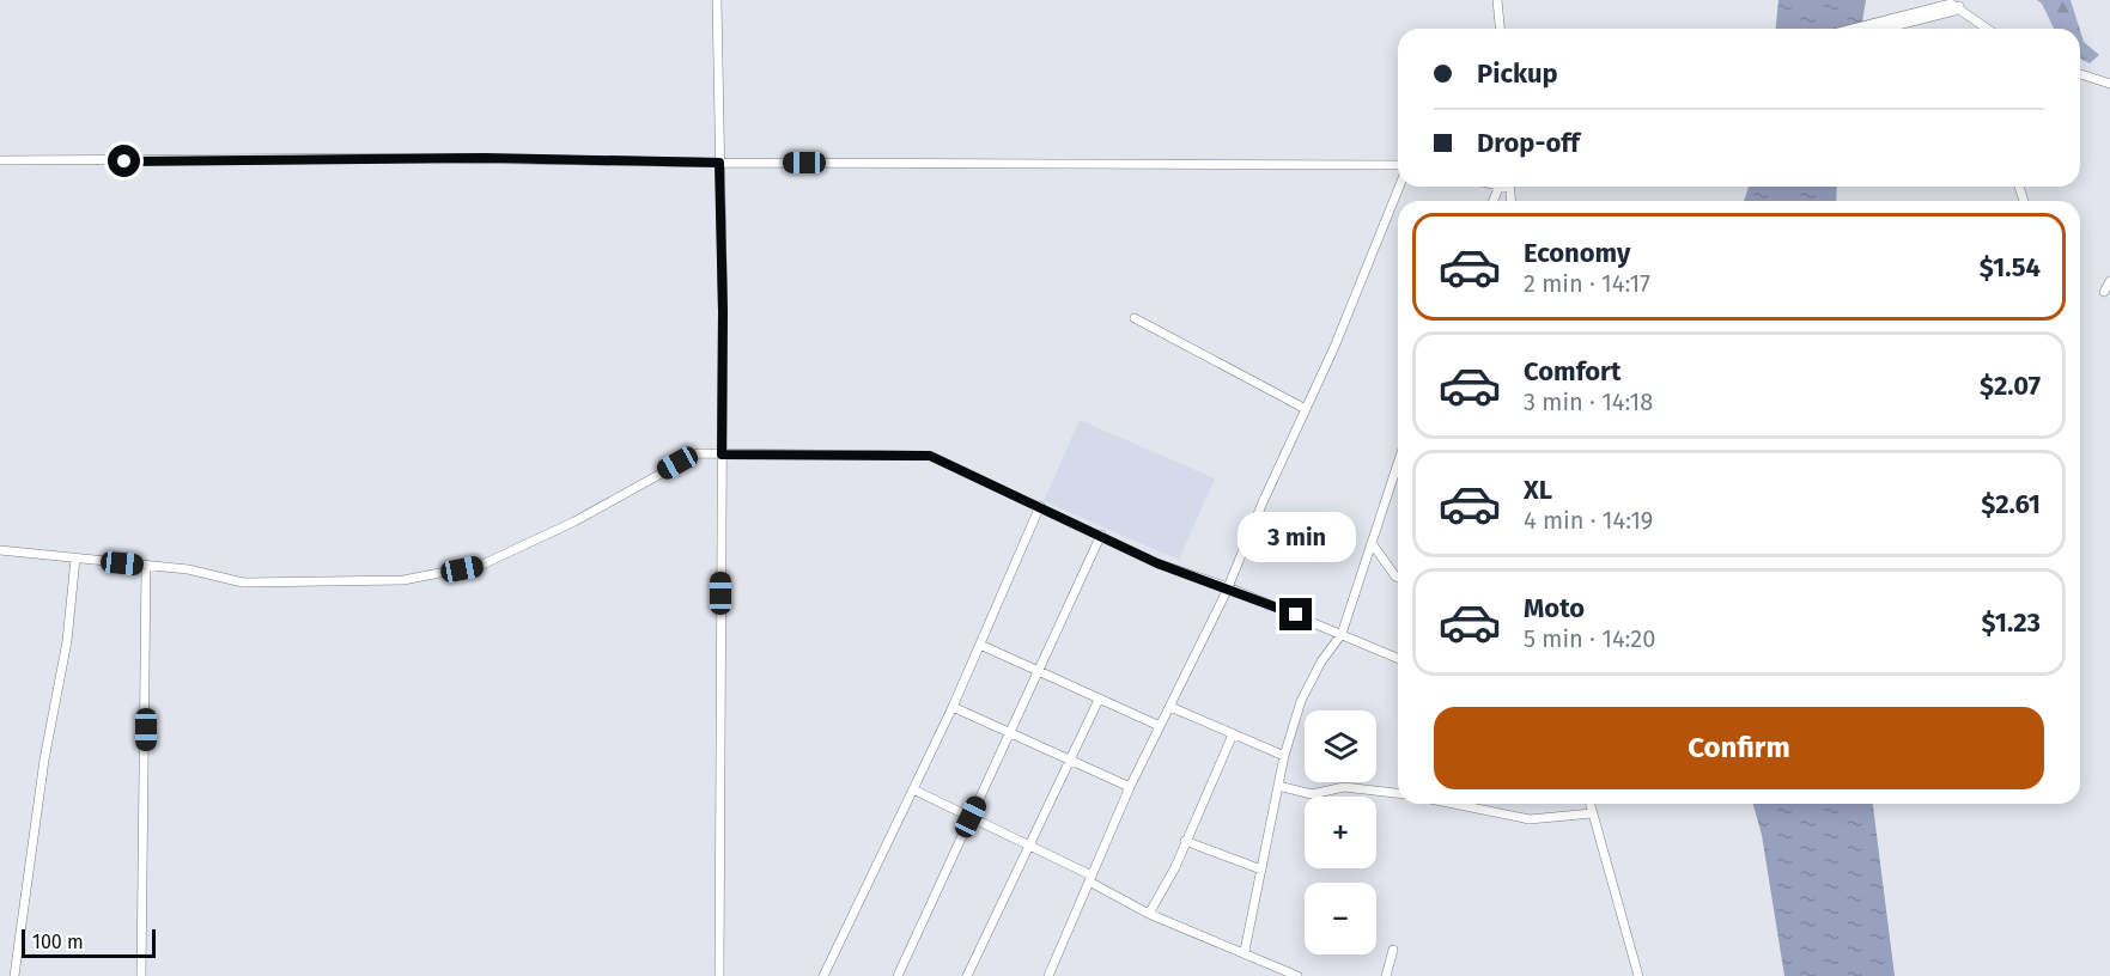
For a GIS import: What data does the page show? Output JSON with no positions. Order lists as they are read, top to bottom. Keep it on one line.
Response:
{"scale_bar":"100 m","page":{"banner":["Pickup","Drop-off"],"list":[{"name":"Economy","note":"2 min · 14:17","value":"$1.54"},{"name":"Comfort","note":"3 min · 14:18","value":"$2.07"},{"name":"XL","note":"4 min · 14:19","value":"$2.61"},{"name":"Moto","note":"5 min · 14:20","value":"$1.23"}],"bubble":"3 min","buttons":"Confirm","map_buttons":["+","−"],"scale":"100 m"}}
